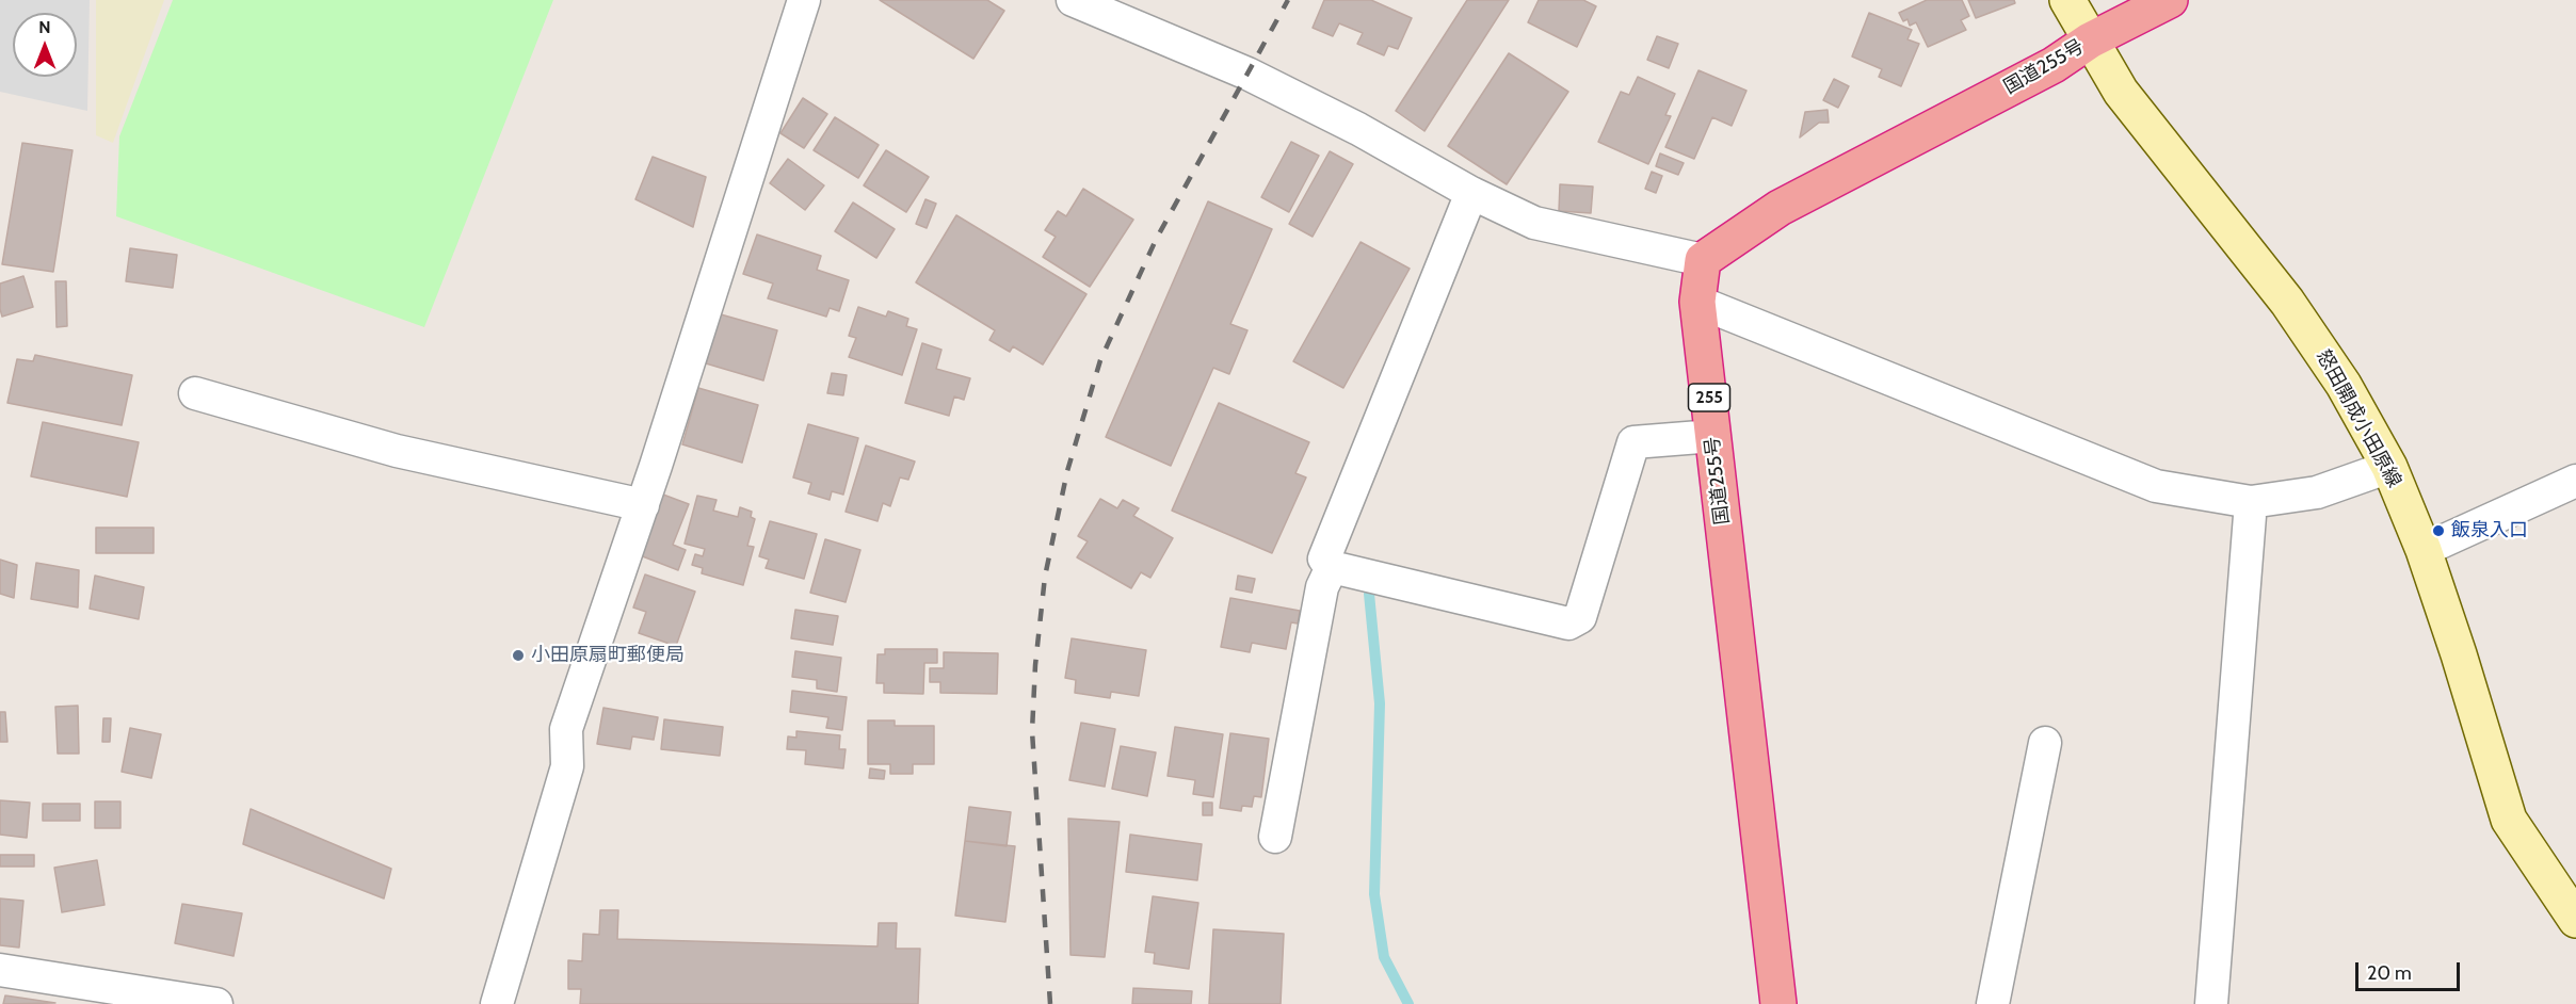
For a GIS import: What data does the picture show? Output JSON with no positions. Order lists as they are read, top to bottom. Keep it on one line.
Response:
{"streets":{"highway":["国道255号","255"],"main road":["怒田開成小田原線"]},"crossings":[["国道255号","怒田開成小田原線"]],"places":["飯泉入口","小田原扇町郵便局"],"scale_bar":"20 m","north":"top"}
